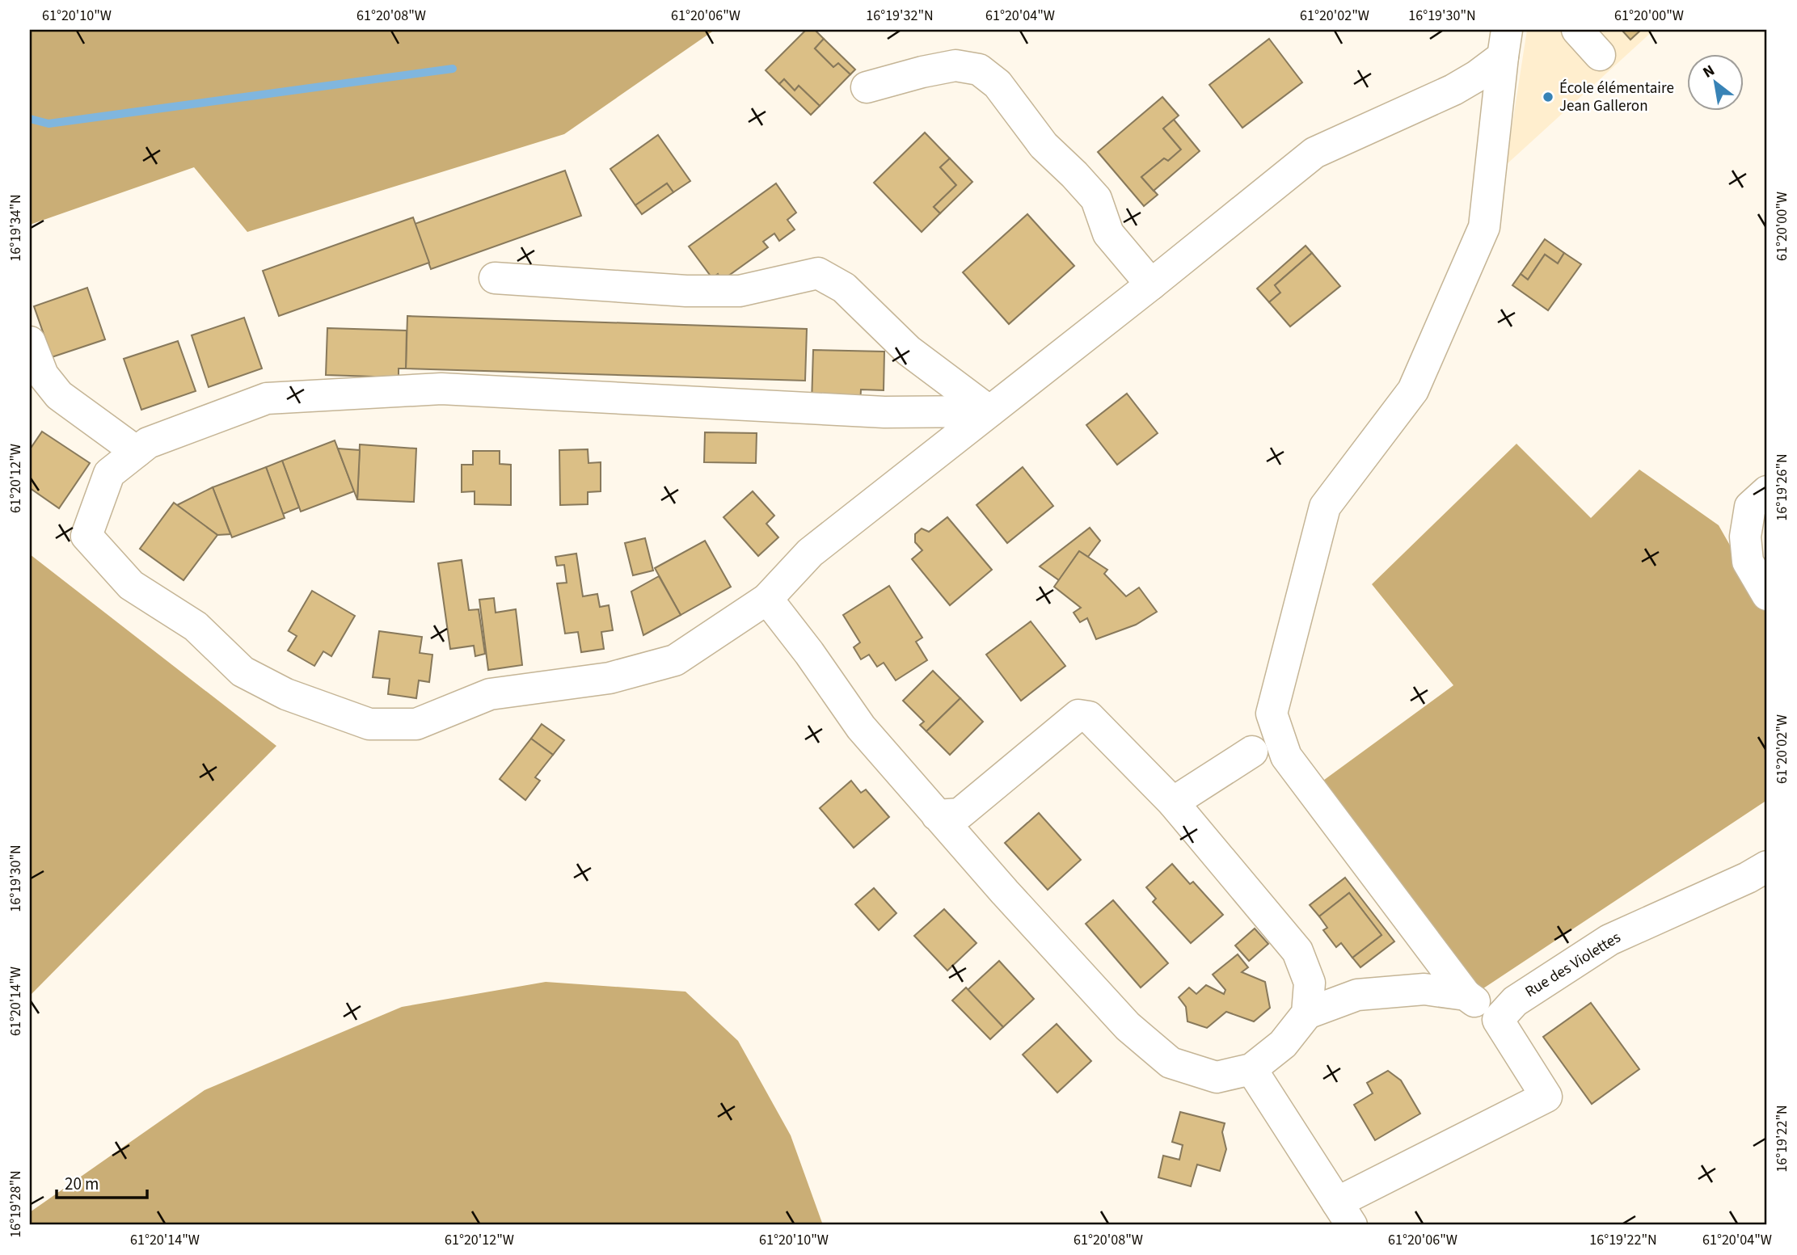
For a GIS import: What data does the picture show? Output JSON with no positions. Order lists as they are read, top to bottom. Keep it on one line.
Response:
{"streets":{"street":["Rue des Violettes"]},"places":["École élémentaire Jean Galleron"],"scale_bar":"20 m","north":"top left","coordinates":["61°20'10\"W","61°20'08\"W","61°20'06\"W","16°19'32\"N","61°20'04\"W","61°20'02\"W","16°19'30\"N","61°20'00\"W","16°19'34\"N","61°20'12\"W","16°19'26\"N","61°20'14\"W","16°19'22\"N","16°19'28\"N"]}
